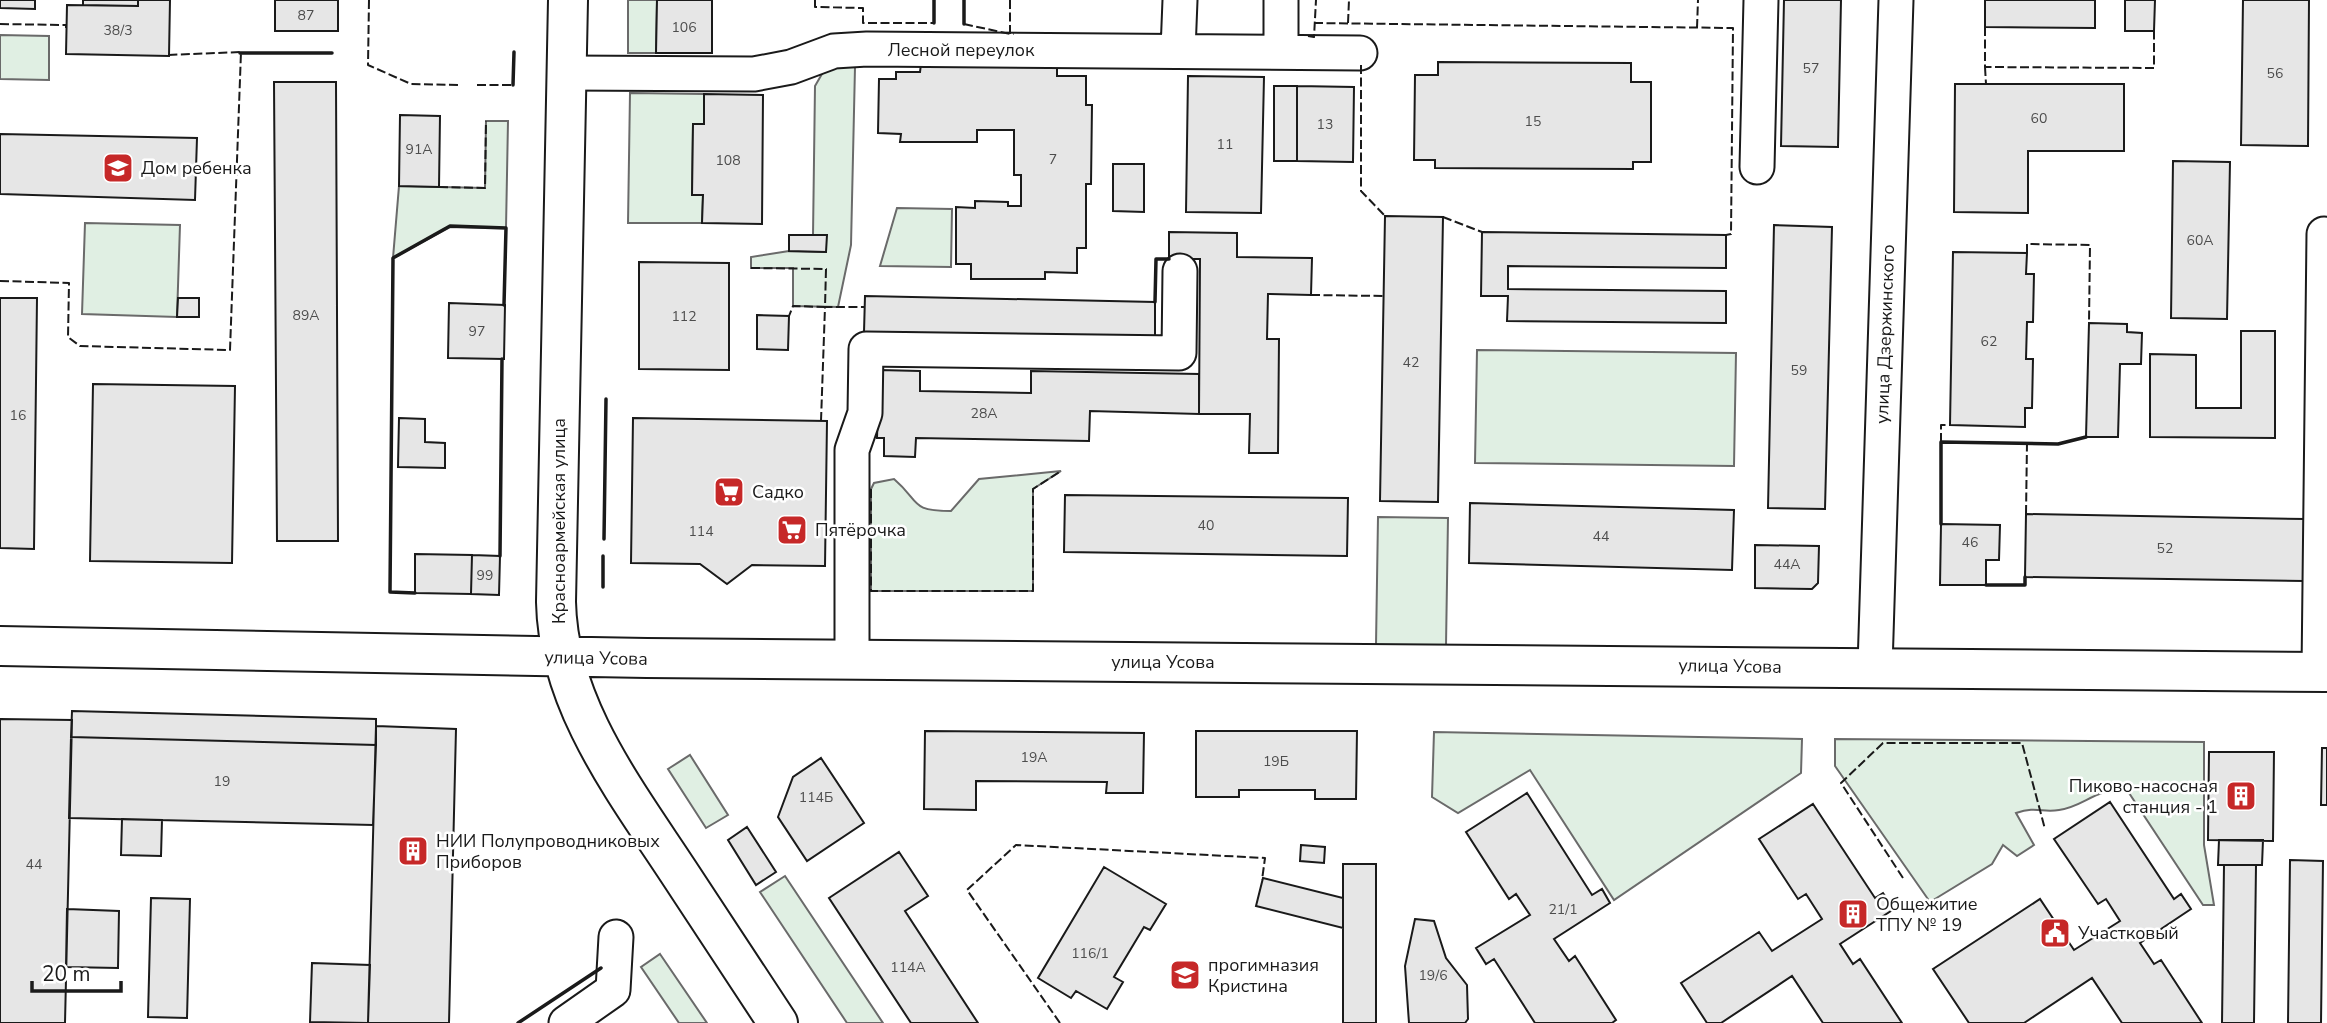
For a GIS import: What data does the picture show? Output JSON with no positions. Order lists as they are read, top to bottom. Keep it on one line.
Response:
{"streets":{"main road":["Красноармейская улица","улица Усова"],"street":["Лесной переулок","улица Дзержинского"]},"crossings":[["Лесной переулок","Красноармейская улица"],["улица Дзержинского","улица Усова"],["Красноармейская улица","улица Усова"]],"places":{"school or university":["Дом ребенка","прогимназия Кристина"],"supermarket":["Садко","Пятёрочка"],"building":["Пиково-насосная станция - 1","НИИ Полупроводниковых Приборов","Общежитие ТПУ № 19"],"public building":["Участковый"]},"house_numbers":["87","106","38/3","57","56","60","15","13","11","91А","7","108","60А","89А","112","97","62","42","59","28А","16","40","114","44","46","52","44А","99","19А","19Б","19","114Б","44","21/1","116/1","114А","19/6"],"scale_bar":"20 m"}
